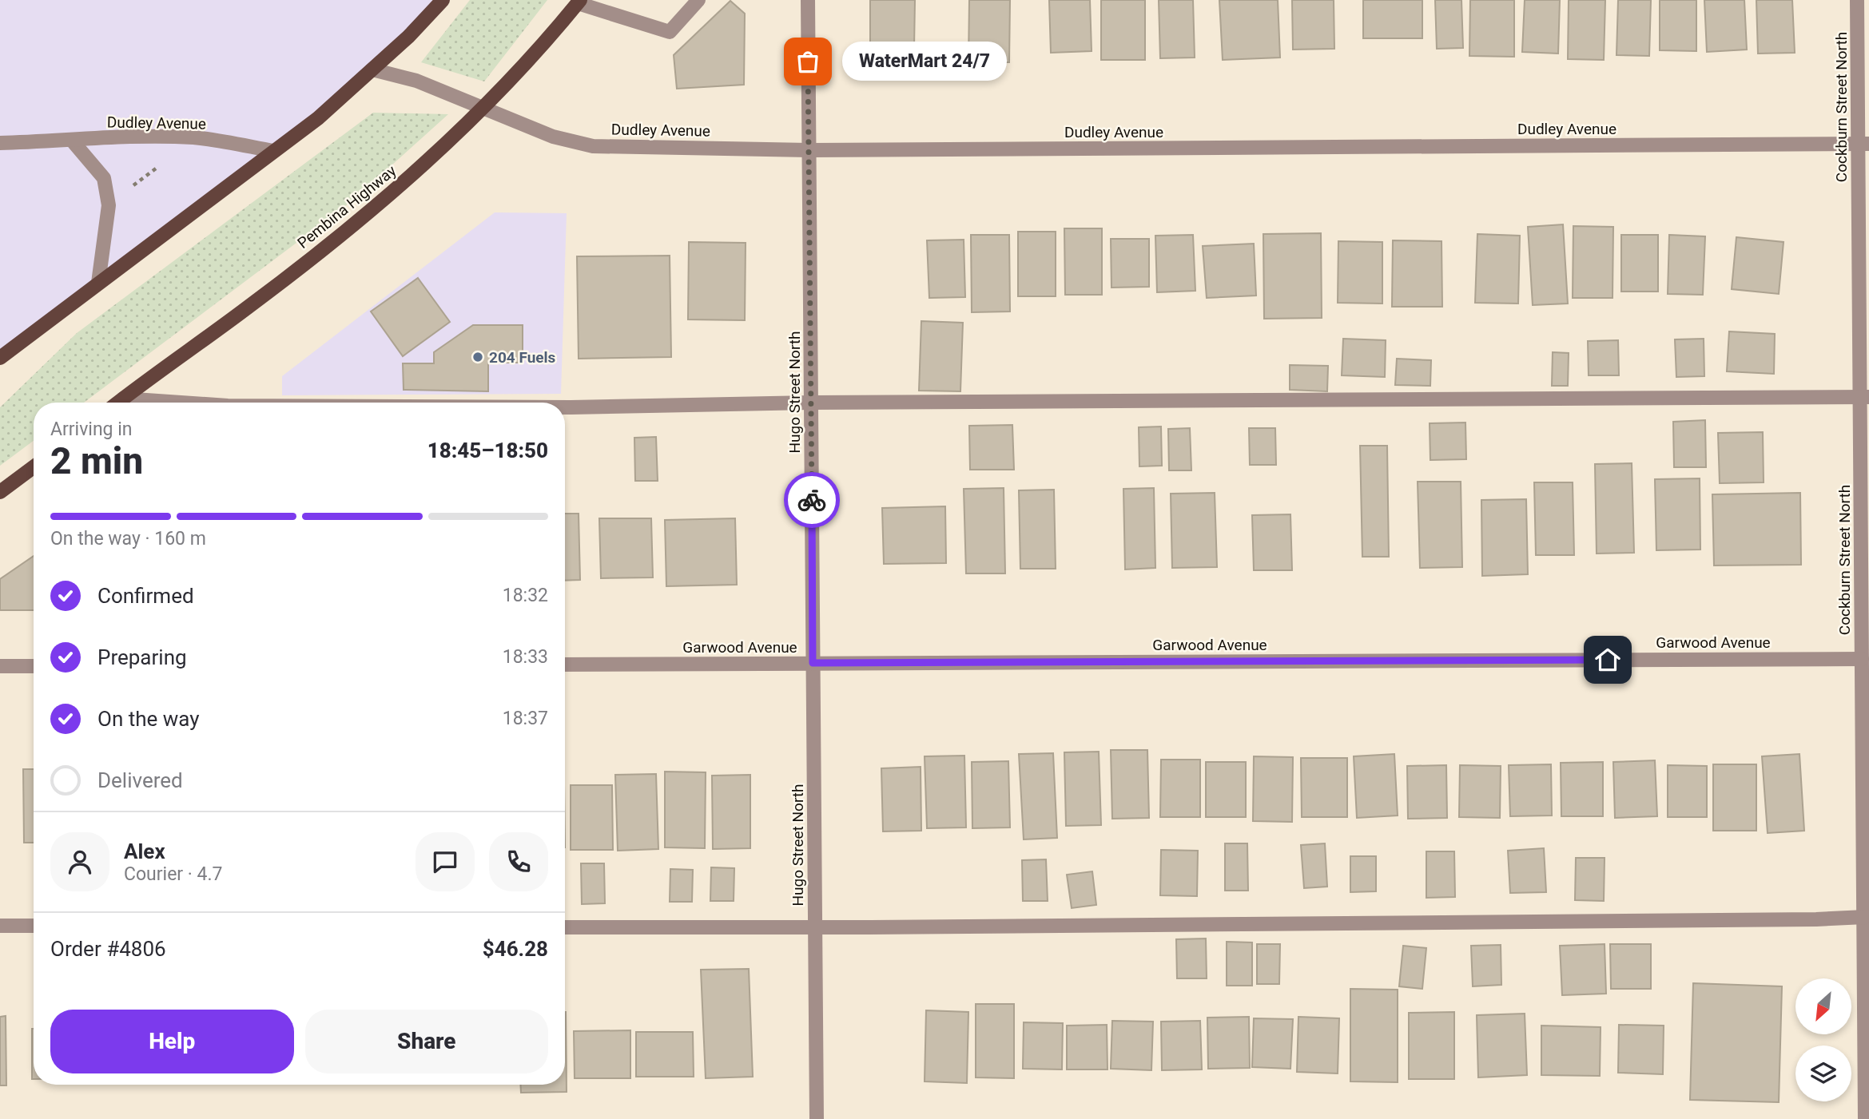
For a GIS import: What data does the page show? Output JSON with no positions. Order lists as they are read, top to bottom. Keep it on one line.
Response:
{"streets":{"main road":["Pembina Highway"],"street":["Cockburn Street North","Dudley Avenue","Hugo Street North","Garwood Avenue"]},"crossings":[["Cockburn Street North","Dudley Avenue"],["Cockburn Street North","Garwood Avenue"],["Dudley Avenue","Pembina Highway"],["Dudley Avenue","Hugo Street North"],["Hugo Street North","Garwood Avenue"]],"places":["WaterMart 24/7","204 Fuels"],"north":"bottom left","page":{"bubble":"WaterMart 24/7","heading":["2 min","Arriving in","18:45–18:50"],"panel":["Alex","Courier · 4.7","Order #4806","$46.28"],"bar":"On the way · 160 m","list":[["Confirmed","18:32"],["Preparing","18:33"],["On the way","18:37"],"Delivered"],"buttons":["Help","Share"]}}
